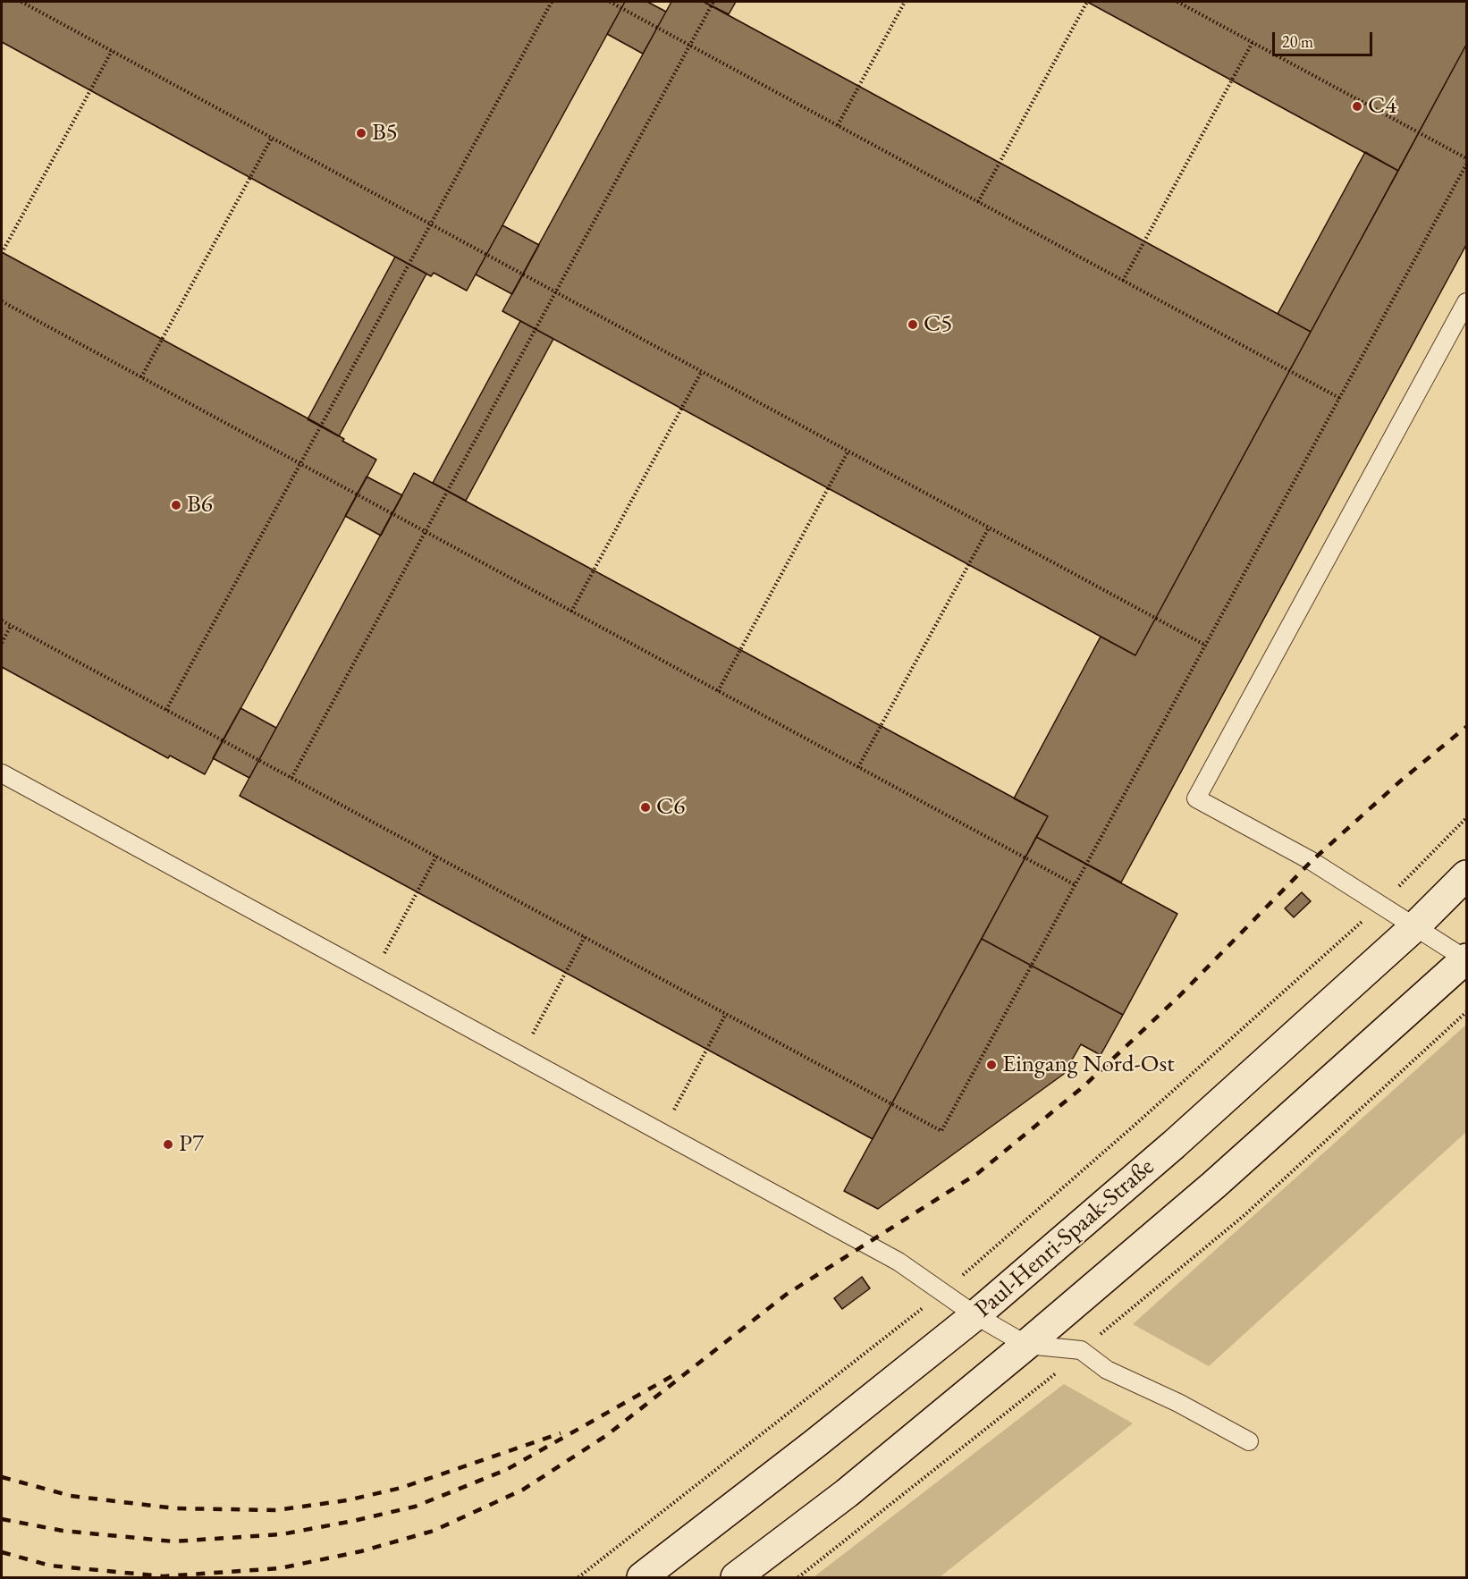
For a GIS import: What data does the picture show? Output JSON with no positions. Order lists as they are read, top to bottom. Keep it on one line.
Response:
{"streets":{"main road":["Paul-Henri-Spaak-Straße"]},"places":["C4","B5","C5","B6","C6","Eingang Nord-Ost","P7"],"scale_bar":"20 m"}
